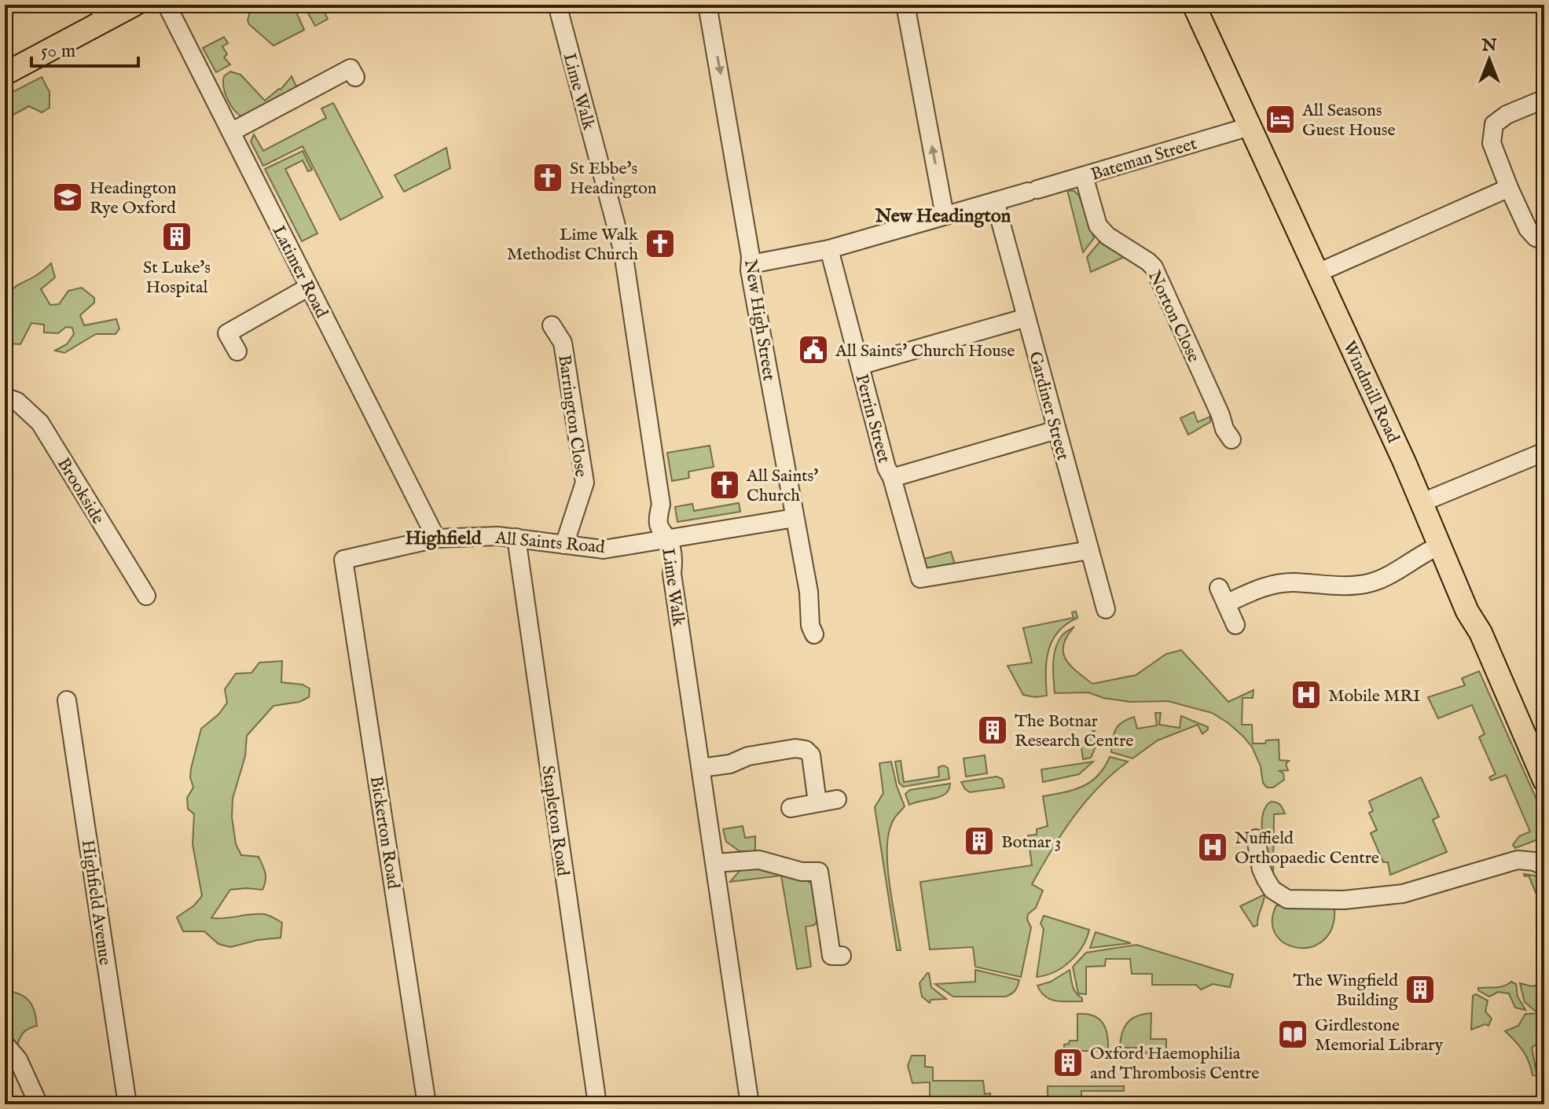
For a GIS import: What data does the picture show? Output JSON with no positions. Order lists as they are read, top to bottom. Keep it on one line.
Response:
{"streets":{"main road":["Windmill Road"],"street":["Lime Walk","Bateman Street","Latimer Road","Norton Close","New High Street","Gardiner Street","Barrington Close","Perrin Street","Brookside","All Saints Road","Stapleton Road","Bickerton Road","Highfield Avenue"]},"crossings":[["Lime Walk","All Saints Road"],["Bateman Street","Norton Close"],["Bateman Street","New High Street"],["Bateman Street","Windmill Road"],["Bateman Street","Gardiner Street"],["Bateman Street","Perrin Street"],["Latimer Road","All Saints Road"],["New High Street","All Saints Road"],["Gardiner Street","Perrin Street"],["Barrington Close","All Saints Road"],["All Saints Road","Stapleton Road"],["All Saints Road","Bickerton Road"]],"one_way":["New High Street"],"districts":["New Headington","Highfield"],"places":{"hotel":["All Seasons Guest House"],"church":["St Ebbe's Headington","Lime Walk Methodist Church","All Saints' Church"],"school or university":["Headington Rye Oxford"],"building":["St Luke's Hospital","The Botnar Research Centre","Botnar 3","The Wingfield Building","Oxford Haemophilia and Thrombosis Centre"],"public building":["All Saints' Church House"],"hospital":["Mobile MRI","Nuffield Orthopaedic Centre"],"library":["Girdlestone Memorial Library"]},"scale_bar":"50 m","north":"top"}
